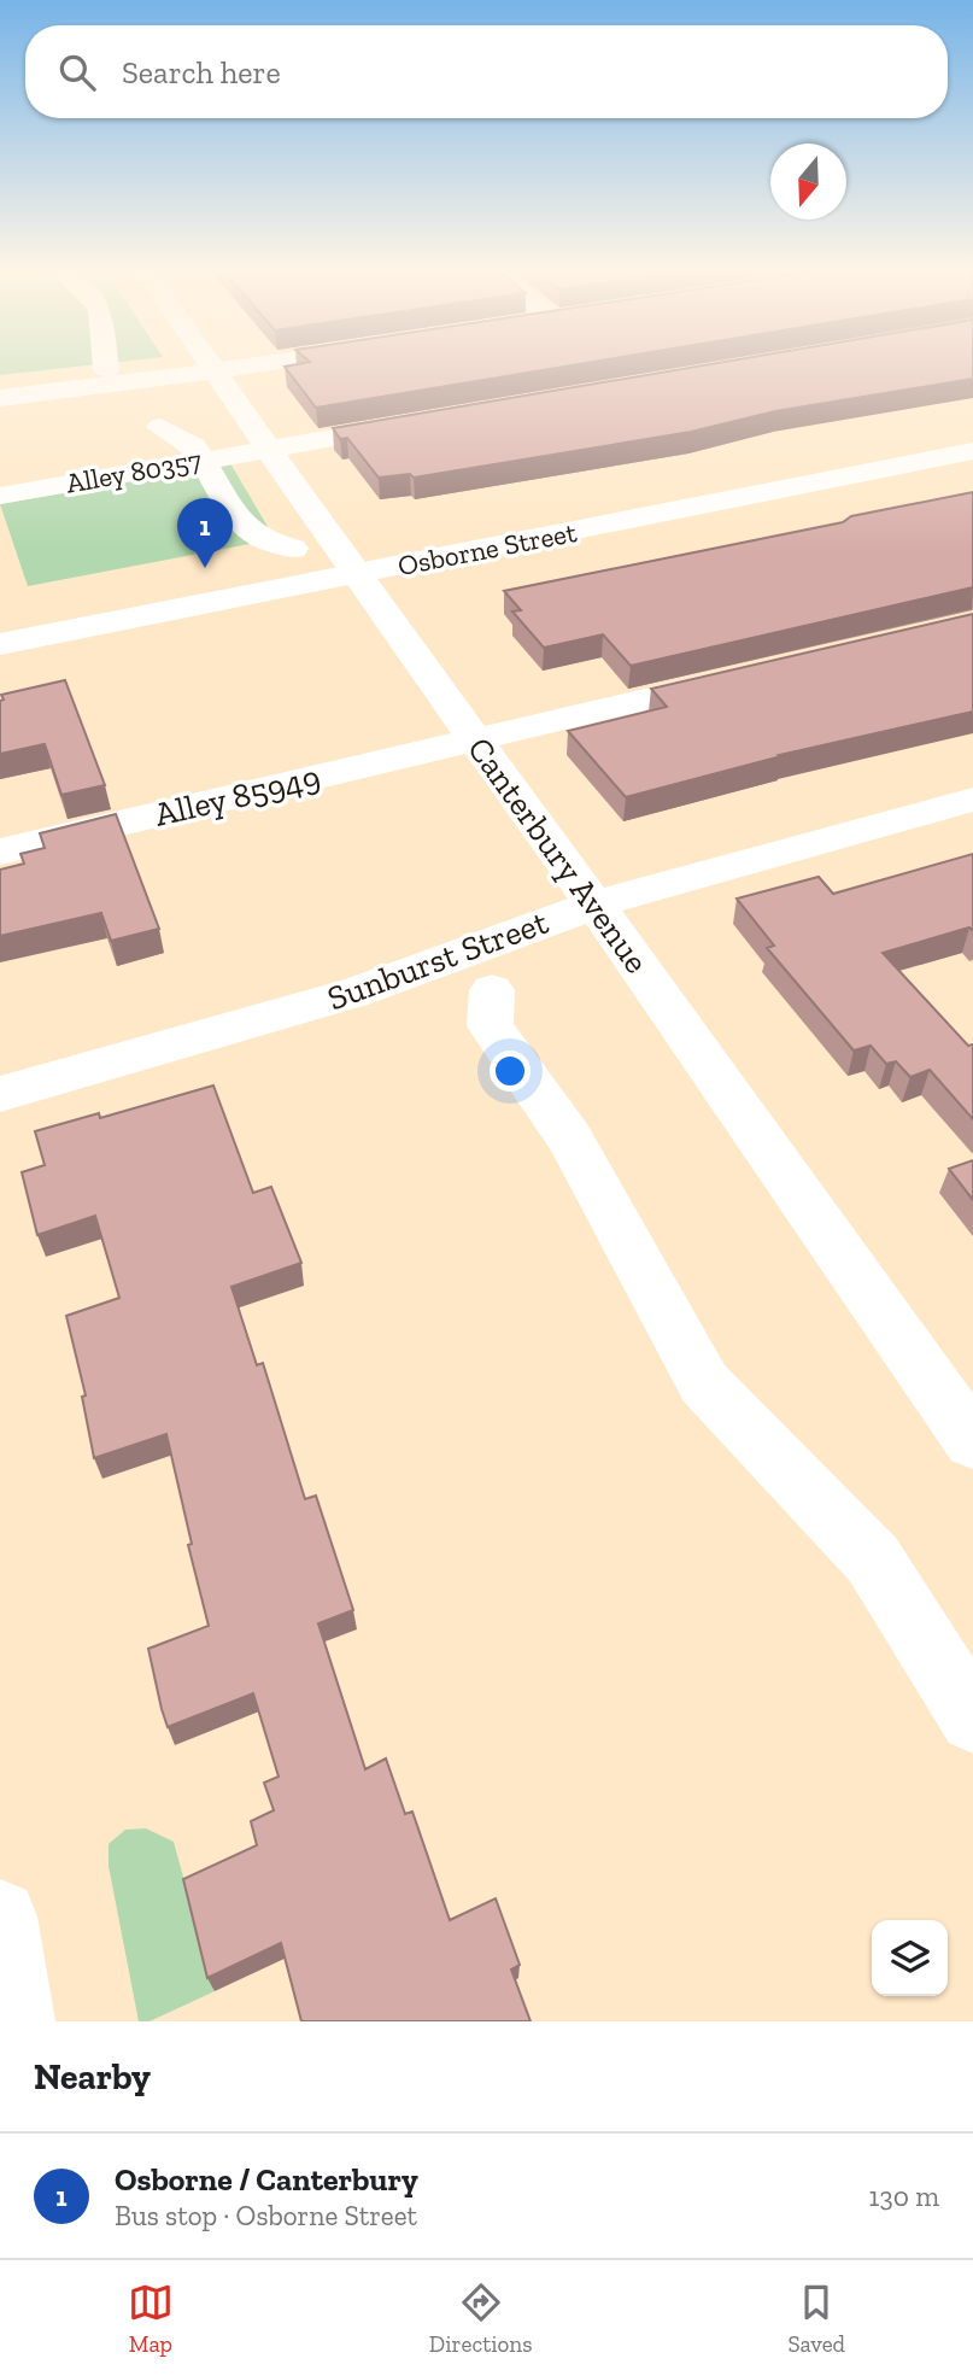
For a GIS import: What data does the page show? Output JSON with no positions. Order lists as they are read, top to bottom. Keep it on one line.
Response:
{"streets":{"street":["Alley 80357","Osborne Street","Alley 85949","Canterbury Avenue","Sunburst Street"]},"crossings":[["Alley 80357","Canterbury Avenue"],["Osborne Street","Canterbury Avenue"],["Alley 85949","Canterbury Avenue"],["Canterbury Avenue","Sunburst Street"]],"north":"bottom","page":{"search":"Search here","pins":"1","heading":"Nearby","list":[{"mark":"1","name":"Osborne / Canterbury","note":"Bus stop · Osborne Street","value":"130 m"}],"nav":["Map","Directions","Saved"]}}
